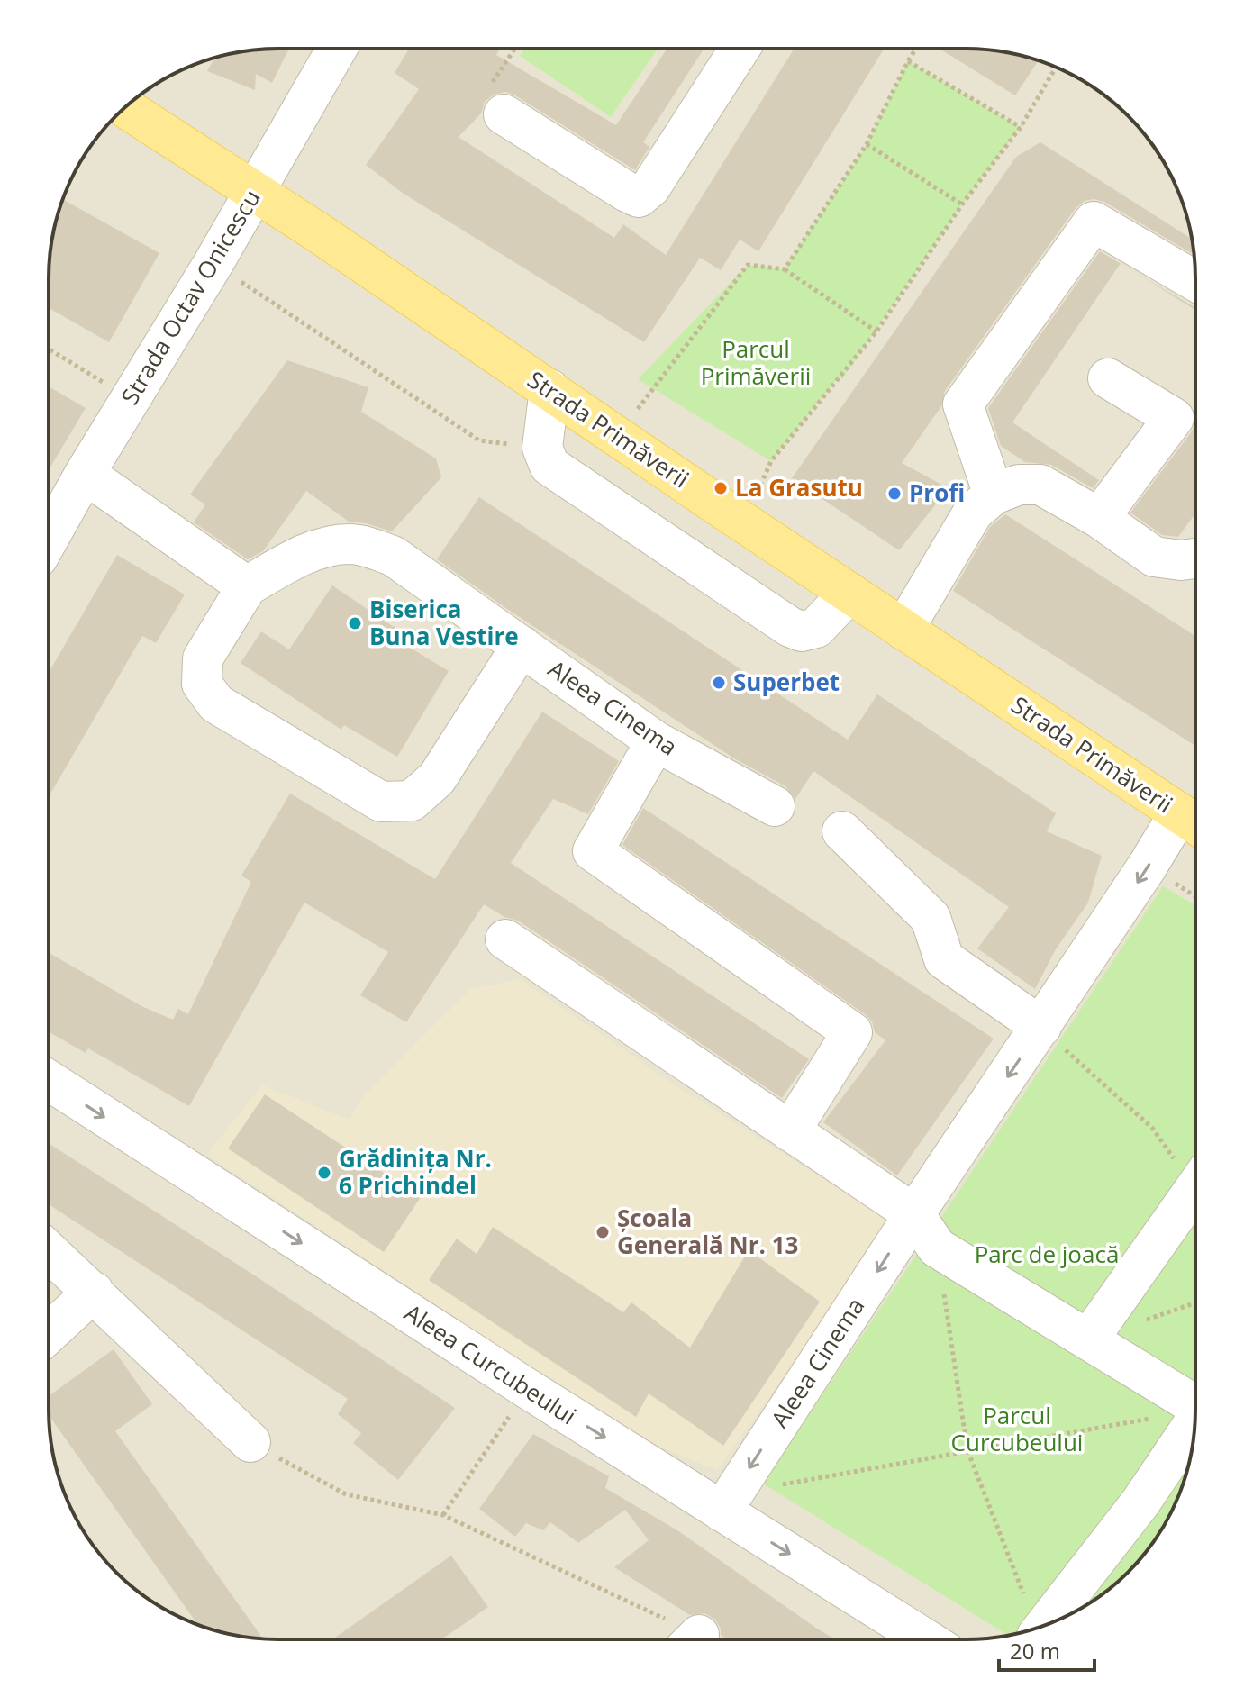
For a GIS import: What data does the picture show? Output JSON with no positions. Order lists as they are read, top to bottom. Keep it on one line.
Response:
{"streets":{"main road":["Strada Primăverii"],"street":["Strada Octav Onicescu","Aleea Cinema","Aleea Curcubeului"]},"crossings":[["Strada Octav Onicescu","Strada Primăverii"],["Strada Primăverii","Aleea Cinema"],["Aleea Cinema","Aleea Curcubeului"]],"parks":["Parcul Primăverii","Parc de joacă","Parcul Curcubeului"],"places":["La Grasutu","Profi","Biserica Buna Vestire","Superbet","Grădinița Nr. 6 Prichindel","Școala Generală Nr. 13"],"scale_bar":"20 m"}
